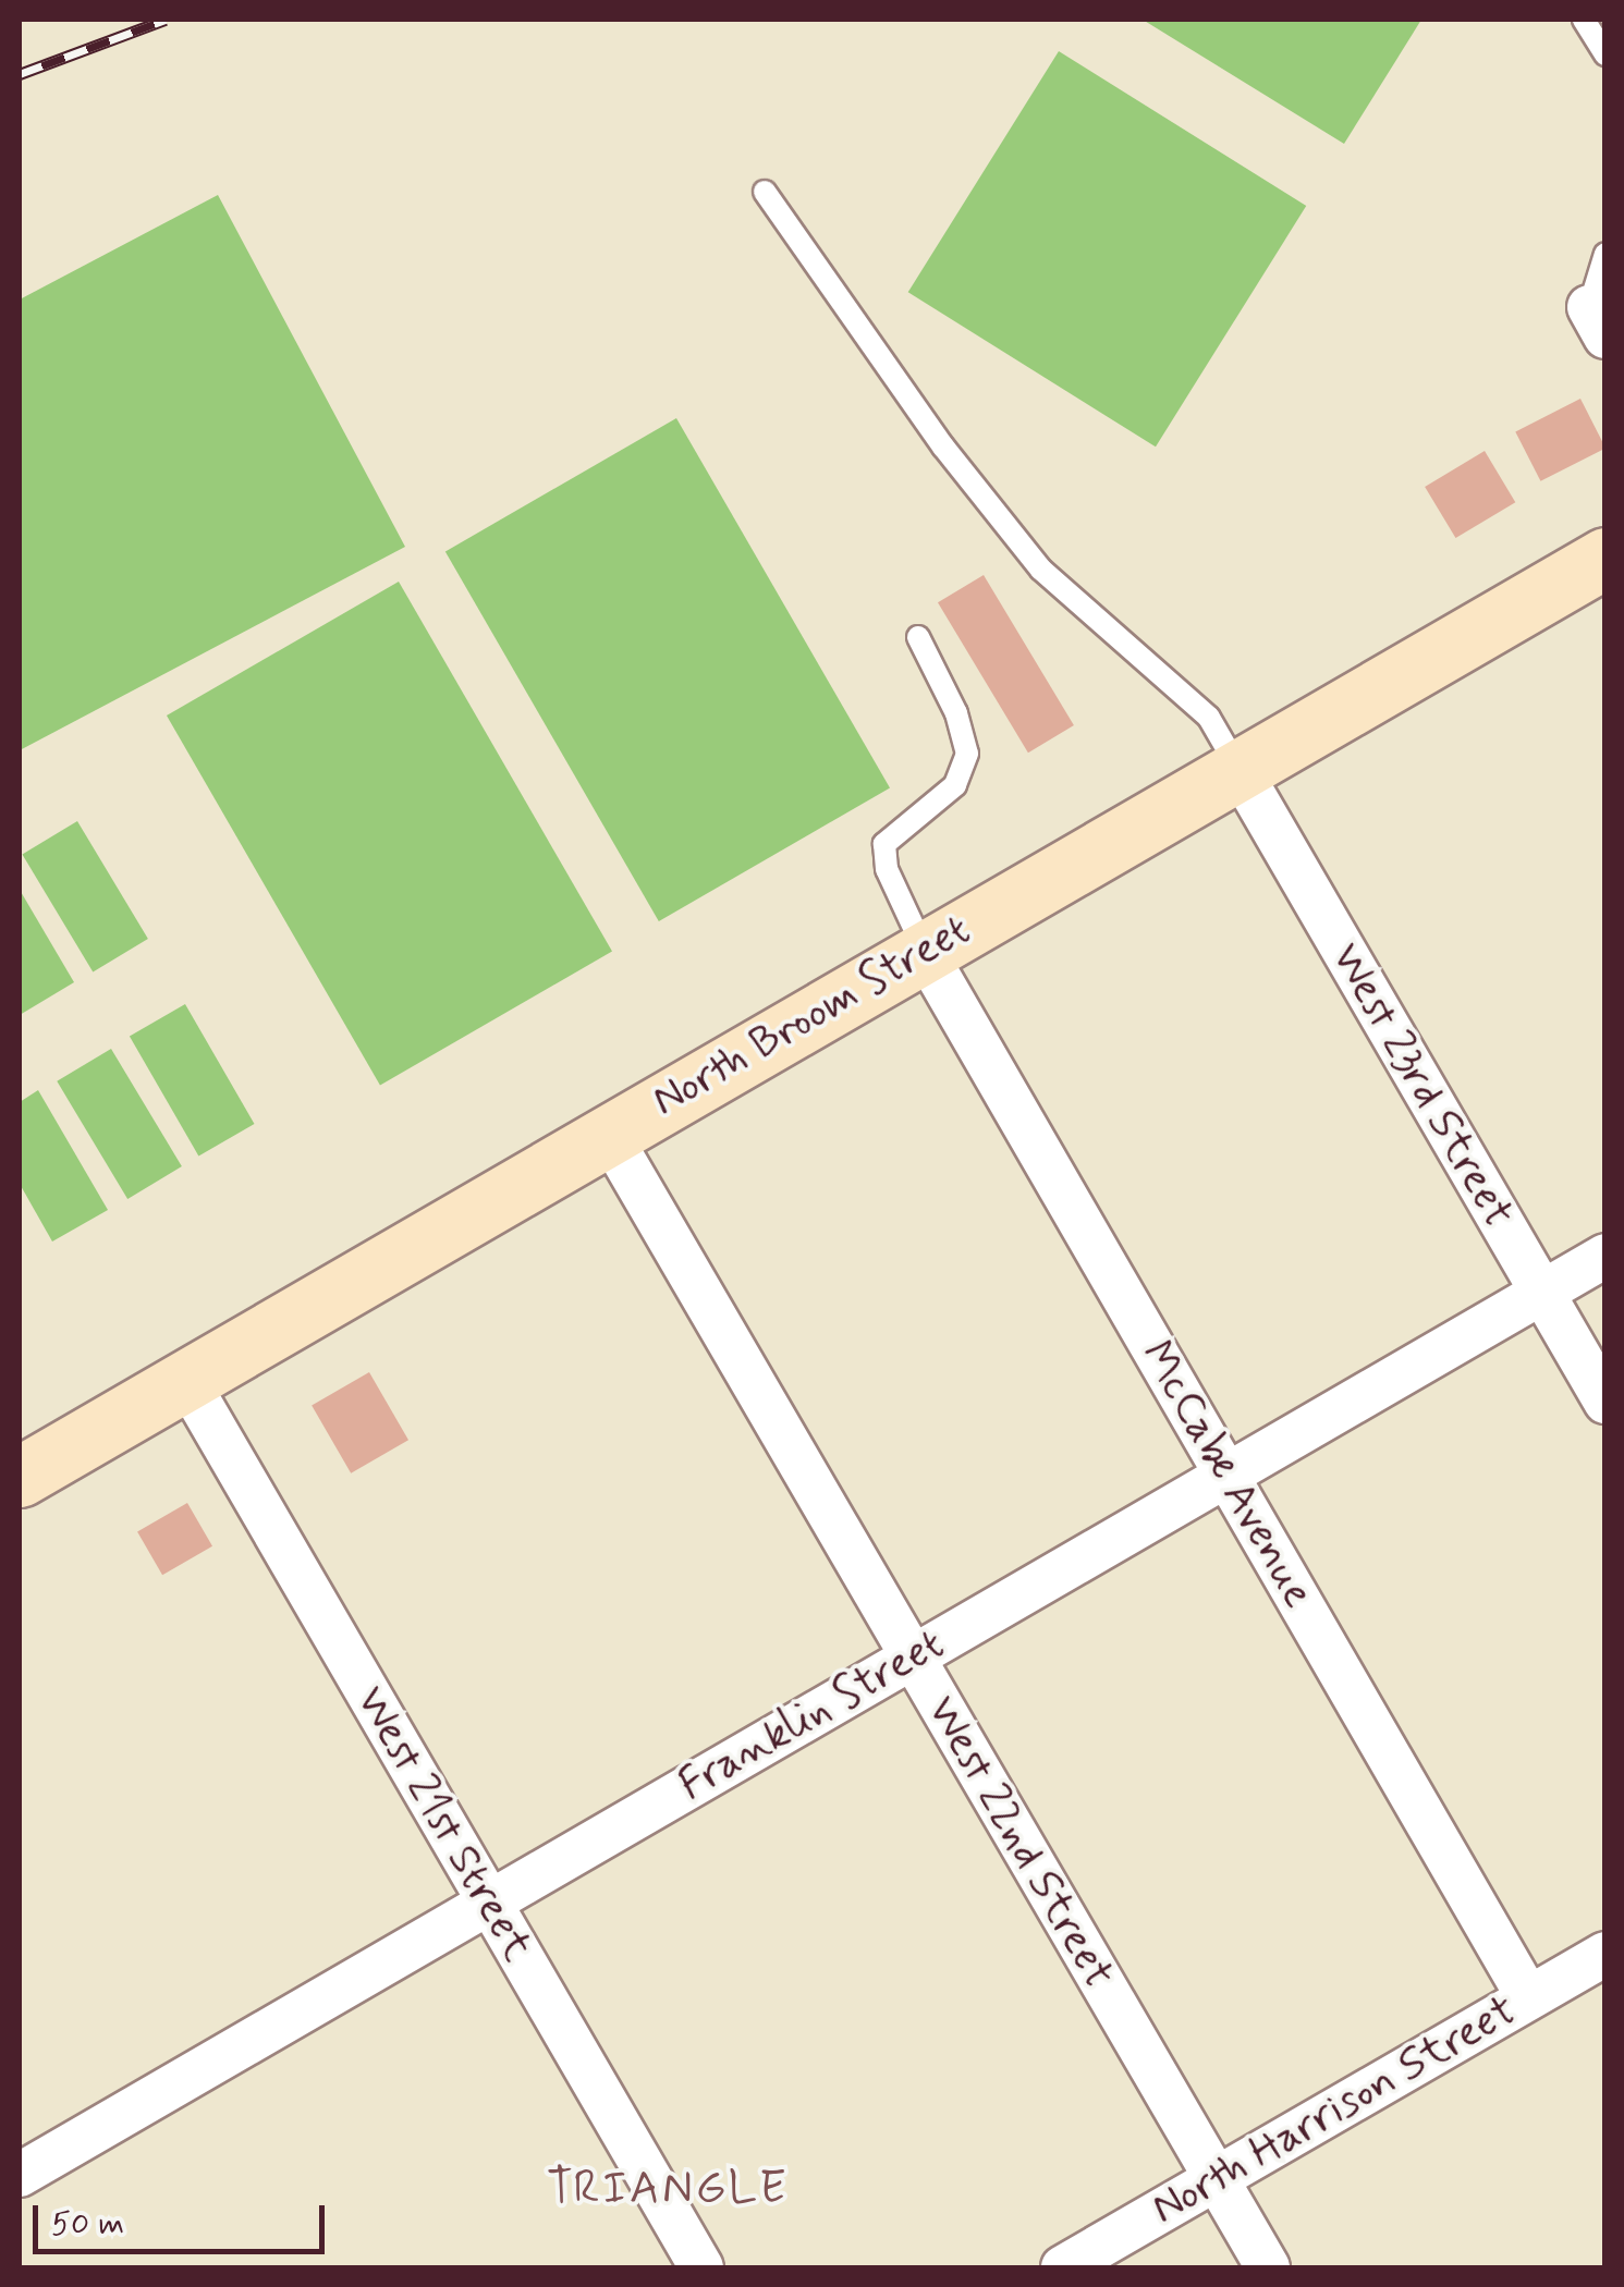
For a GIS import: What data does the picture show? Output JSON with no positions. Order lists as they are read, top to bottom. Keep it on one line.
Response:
{"streets":{"street":["North Broom Street","West 23rd Street","McCabe Avenue","Franklin Street","West 21st Street","West 22nd Street","North Harrison Street"]},"crossings":[["North Broom Street","West 23rd Street"],["North Broom Street","McCabe Avenue"],["North Broom Street","West 21st Street"],["North Broom Street","West 22nd Street"],["West 23rd Street","Franklin Street"],["McCabe Avenue","Franklin Street"],["McCabe Avenue","North Harrison Street"],["Franklin Street","West 21st Street"],["Franklin Street","West 22nd Street"],["West 22nd Street","North Harrison Street"]],"districts":["TRIANGLE"],"scale_bar":"50 m"}
